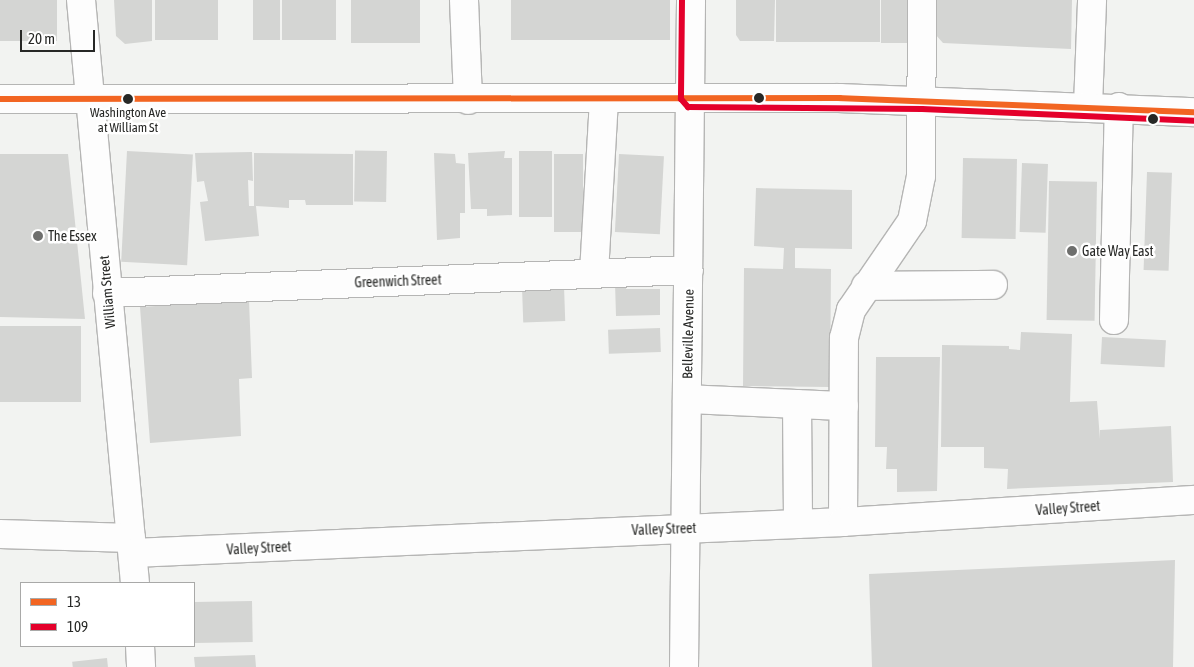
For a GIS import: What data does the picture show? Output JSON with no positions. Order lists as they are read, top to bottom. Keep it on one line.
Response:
{"streets":{"street":["Greenwich Street","William Street","Belleville Avenue","Valley Street"]},"crossings":[["Greenwich Street","William Street"],["Greenwich Street","Belleville Avenue"],["William Street","Valley Street"],["Belleville Avenue","Valley Street"]],"places":["Washington Ave at William St","The Essex","Gate Way East"],"lines":["transit line 109","transit line 13"],"legend":["13","109"],"scale_bar":"20 m"}
